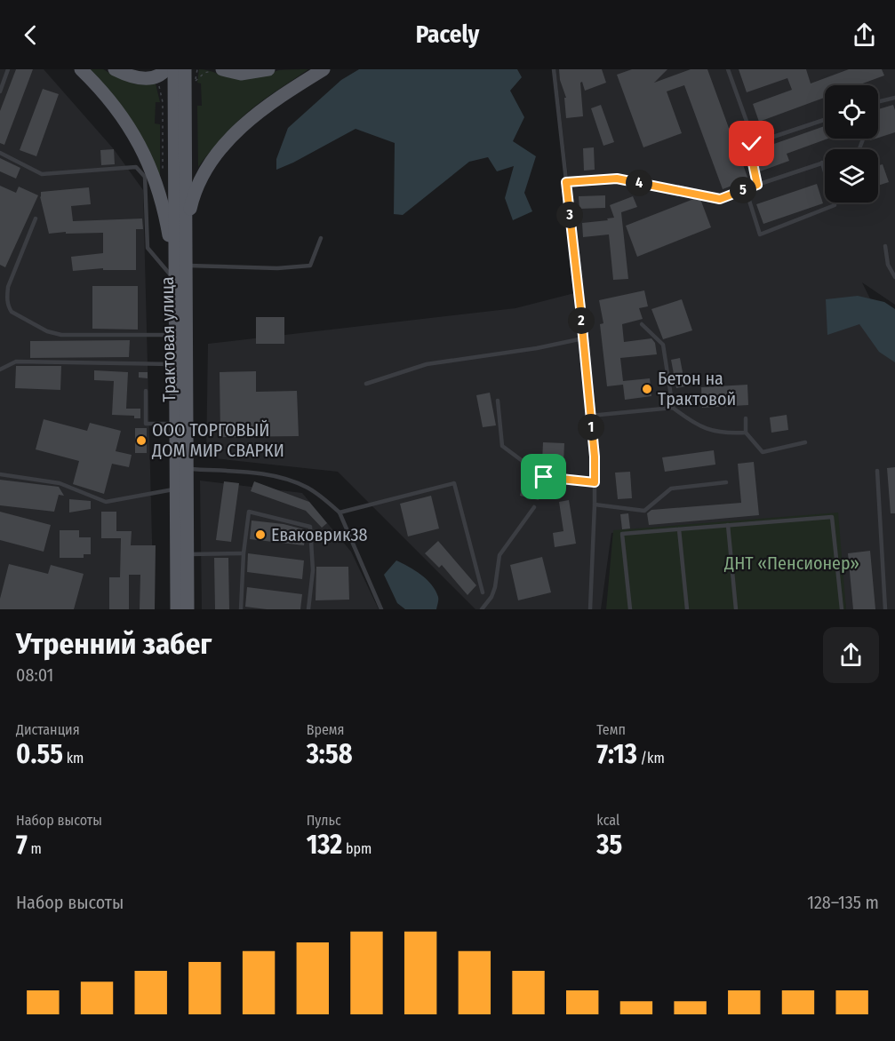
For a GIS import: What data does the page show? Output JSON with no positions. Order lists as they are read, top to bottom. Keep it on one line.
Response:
{"streets":{"main road":["Трактовая улица"]},"parks":["ДНТ «Пенсионер»"],"places":["Бетон на Трактовой","ООО ТОРГОВЫЙ ДОМ МИР СВАРКИ","Еваковрик38"],"page":{"header":"Pacely","pins":["4","5","3","2","1"],"heading":["Утренний забег","08:01"],"stats":[["Дистанция","0.55 km"],["Время","3:58"],["Темп","7:13 /km"],["Набор высоты","7 m"],["Пульс","132 bpm"],["kcal","35"]],"chart":["Набор высоты","128–135 m"]}}
